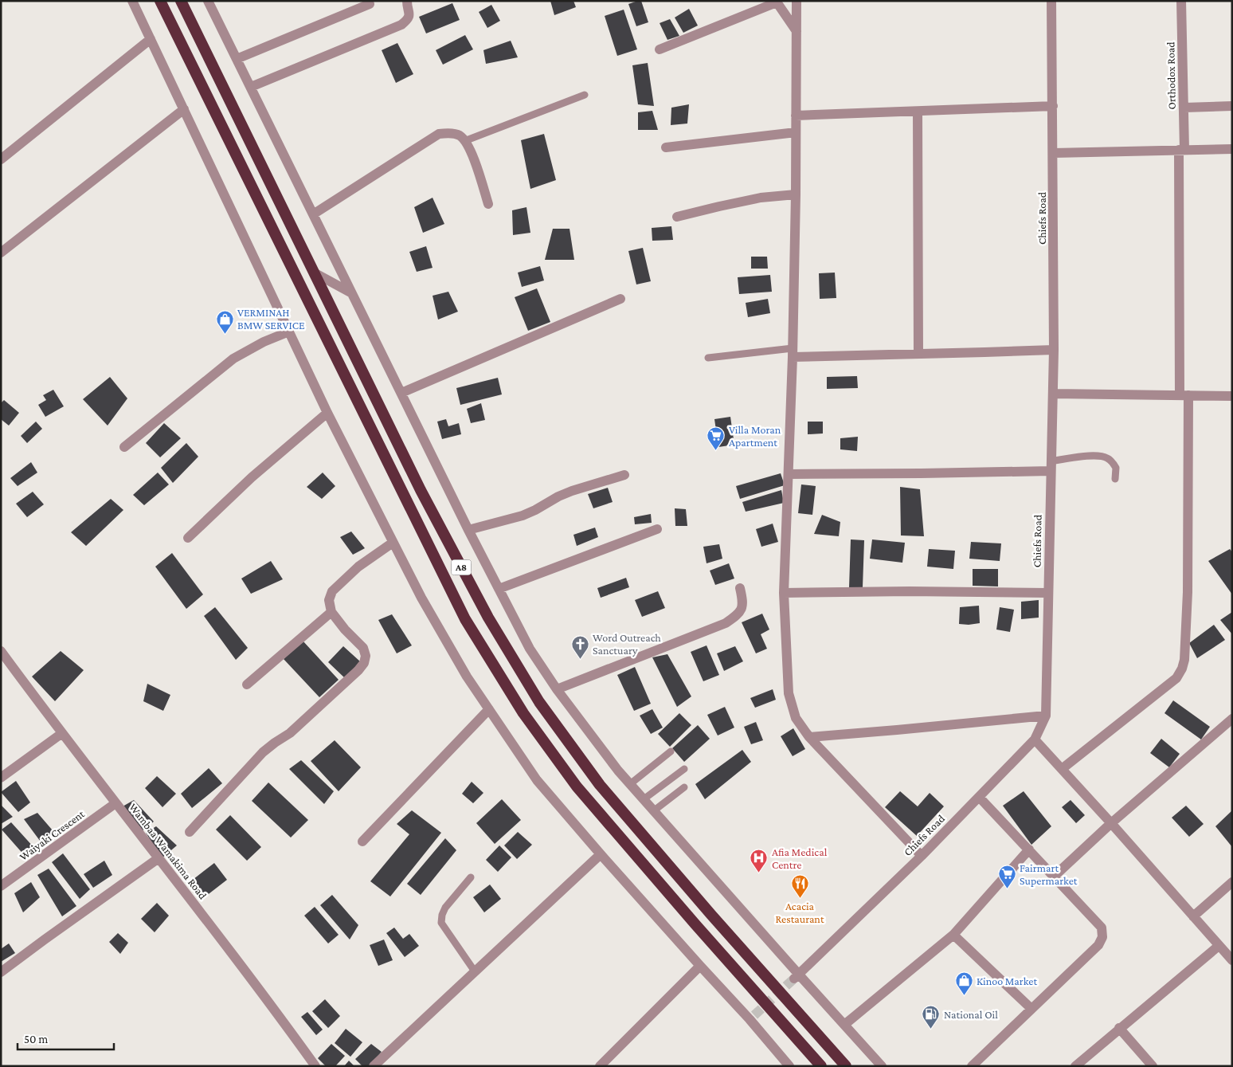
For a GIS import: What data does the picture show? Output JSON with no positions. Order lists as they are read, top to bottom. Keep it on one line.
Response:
{"streets":{"highway":["A8"],"street":["Orthodox Road","Chiefs Road","Waiyaki Crescent","Wambaa Wamakima Road"]},"crossings":[["Waiyaki Crescent","Wambaa Wamakima Road"]],"places":{"shop":["VERMINAH BMW SERVICE","Kinoo Market"],"supermarket":["Villa Moran Apartment","Fairmart Supermarket"],"church":["Word Outreach Sanctuary"],"hospital":["Afia Medical Centre"],"restaurant":["Acacia Restaurant"],"fuel station":["National Oil"]},"scale_bar":"50 m"}
